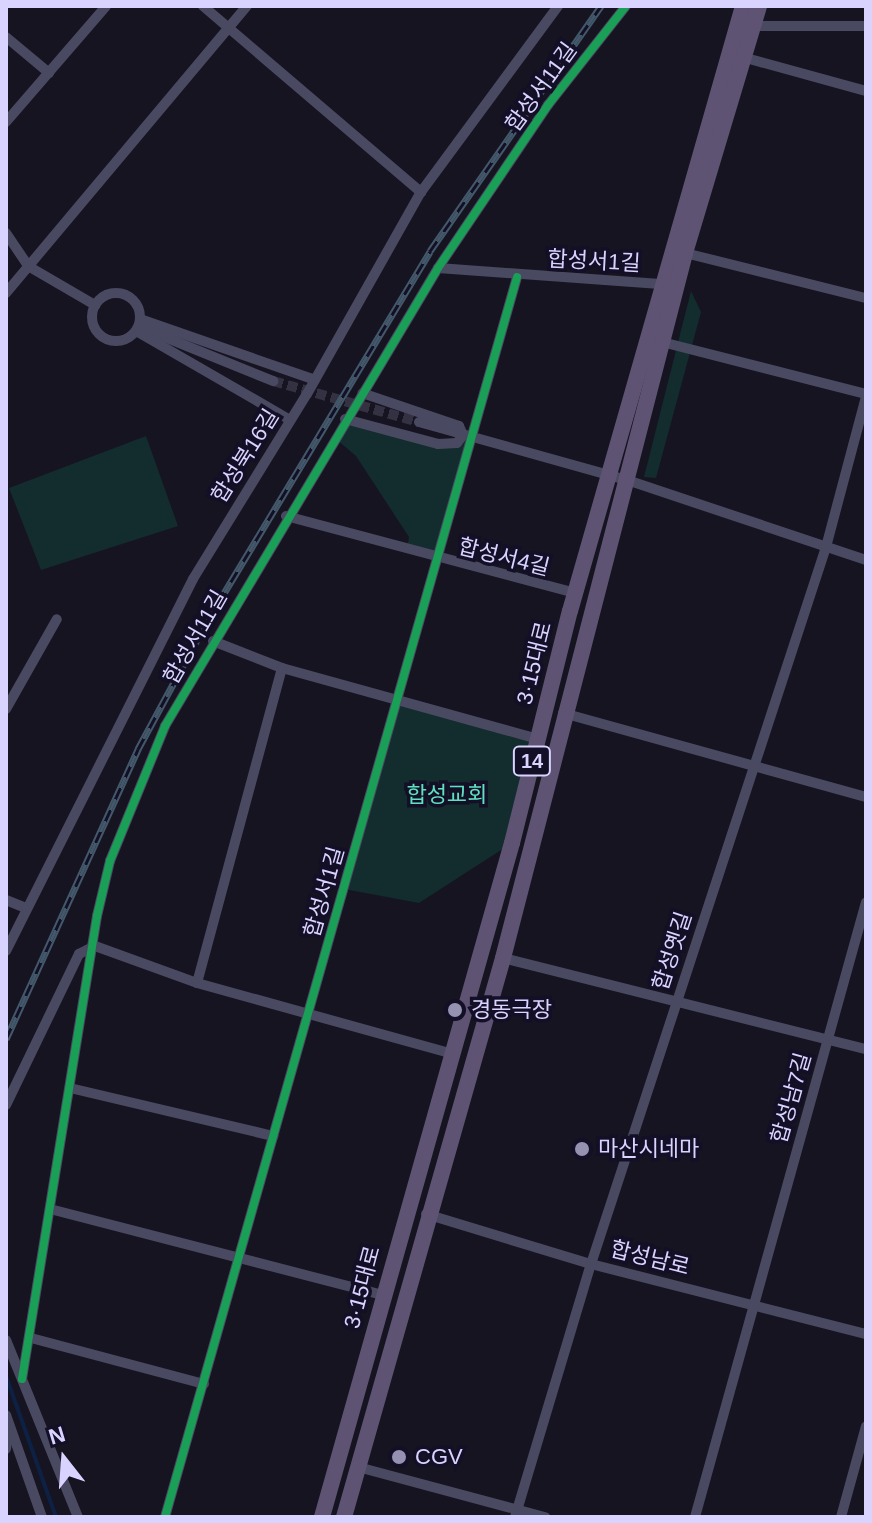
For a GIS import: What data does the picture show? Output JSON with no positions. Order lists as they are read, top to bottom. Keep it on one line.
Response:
{"streets":{"main road":["3·15대로","14"],"street":["합성서11길","합성서1길","합성북16길","합성서4길","합성옛길","합성남7길","합성남로"]},"crossings":[["합성서11길","합성서4길"],["합성서1길","합성서4길"],["합성서1길","3·15대로"],["합성서4길","3·15대로"],["3·15대로","합성남로"],["합성옛길","합성남로"],["합성남7길","합성남로"]],"parks":["합성교회"],"places":["경동극장","마산시네마","CGV"],"north":"top"}
